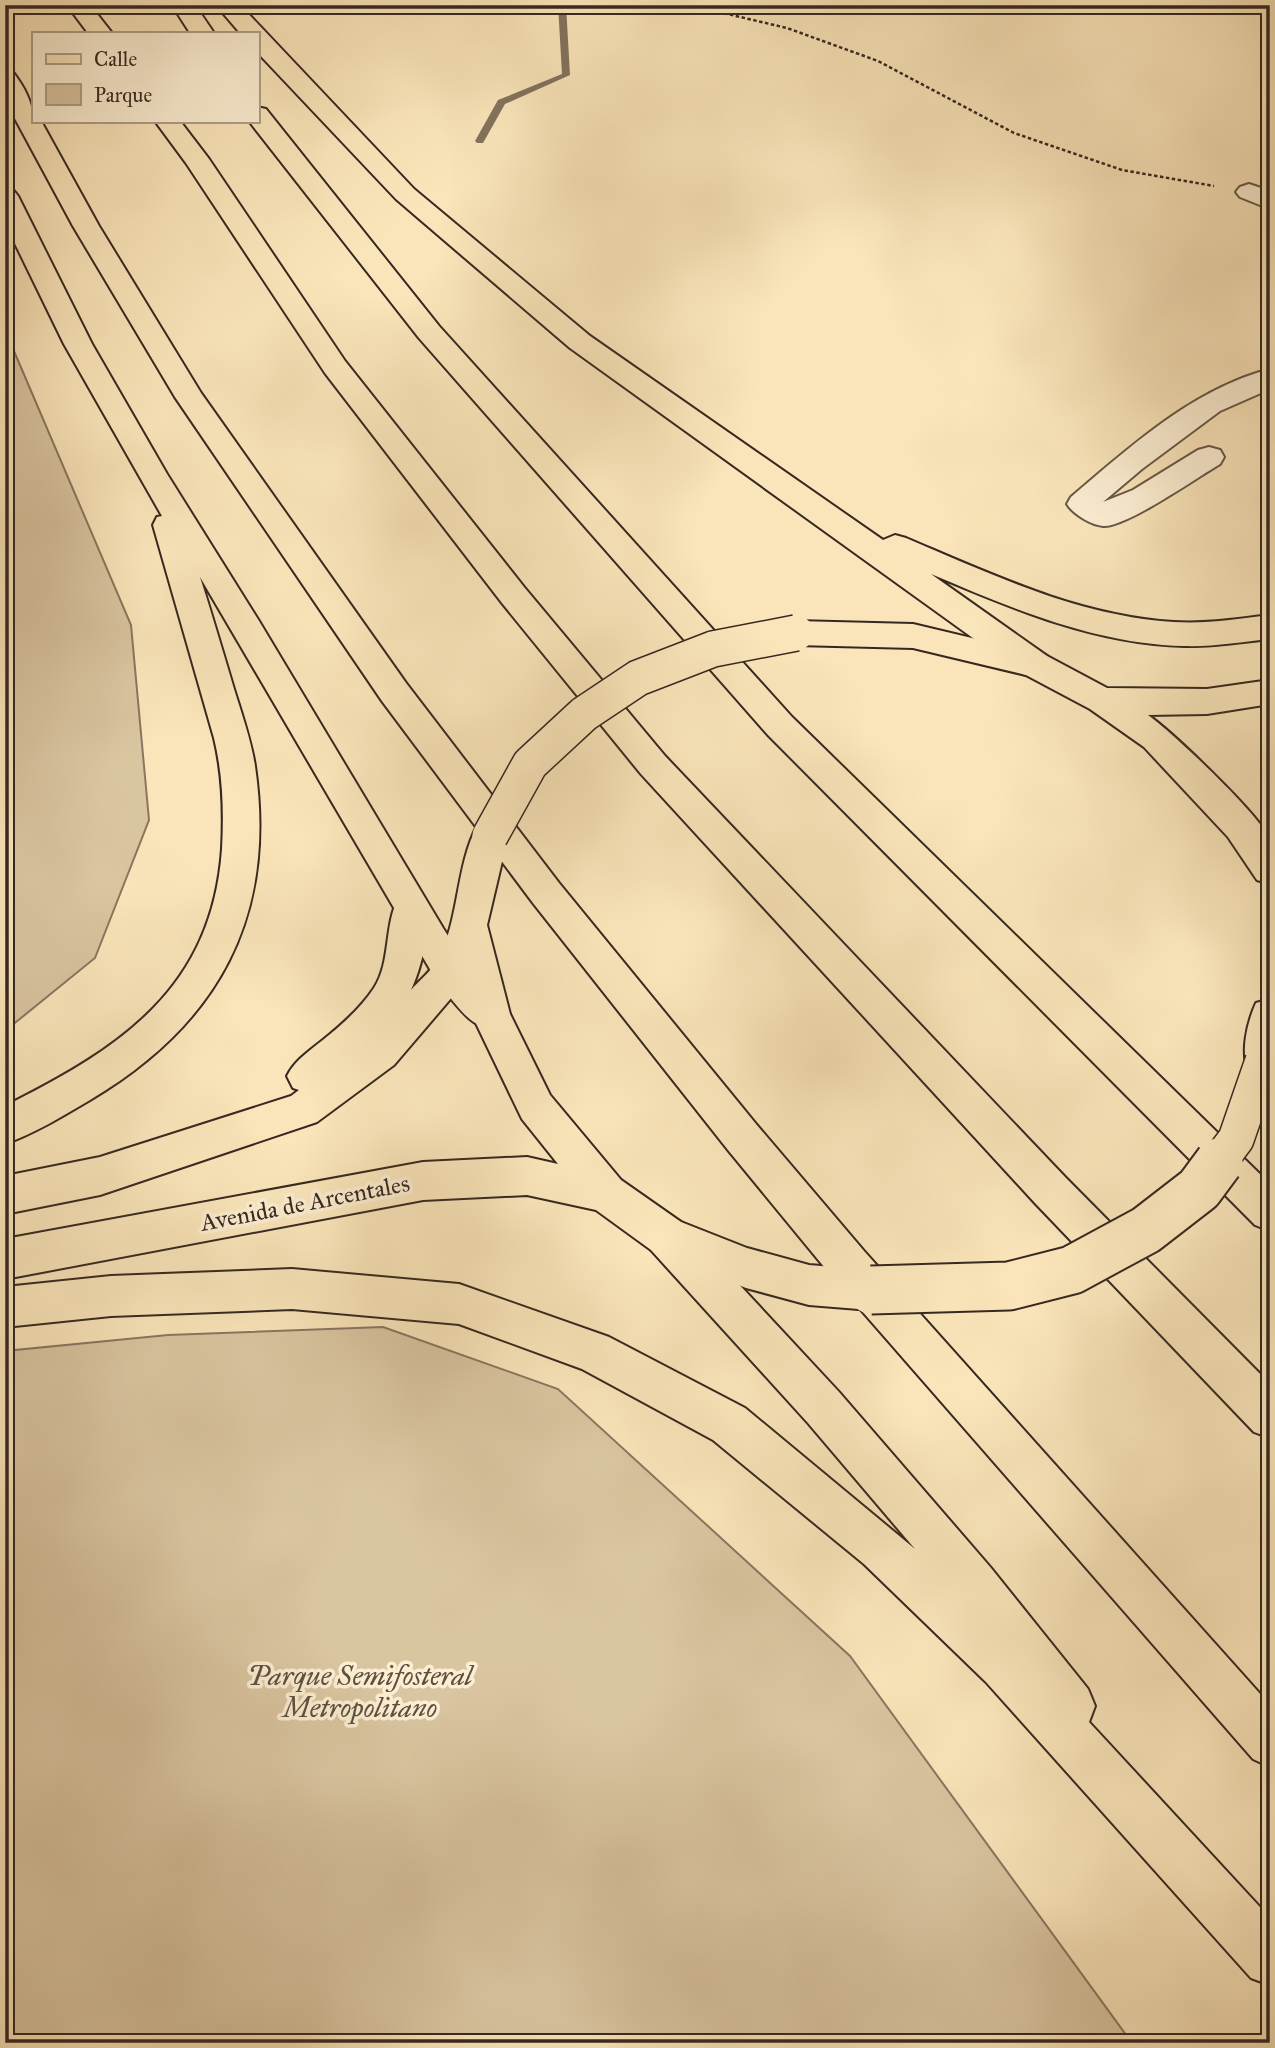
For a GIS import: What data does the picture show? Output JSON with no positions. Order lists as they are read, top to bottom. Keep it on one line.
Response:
{"streets":{"main road":["Avenida de Arcentales"]},"parks":["Parque Semifosteral Metropolitano"],"legend":["Calle","Parque"]}
